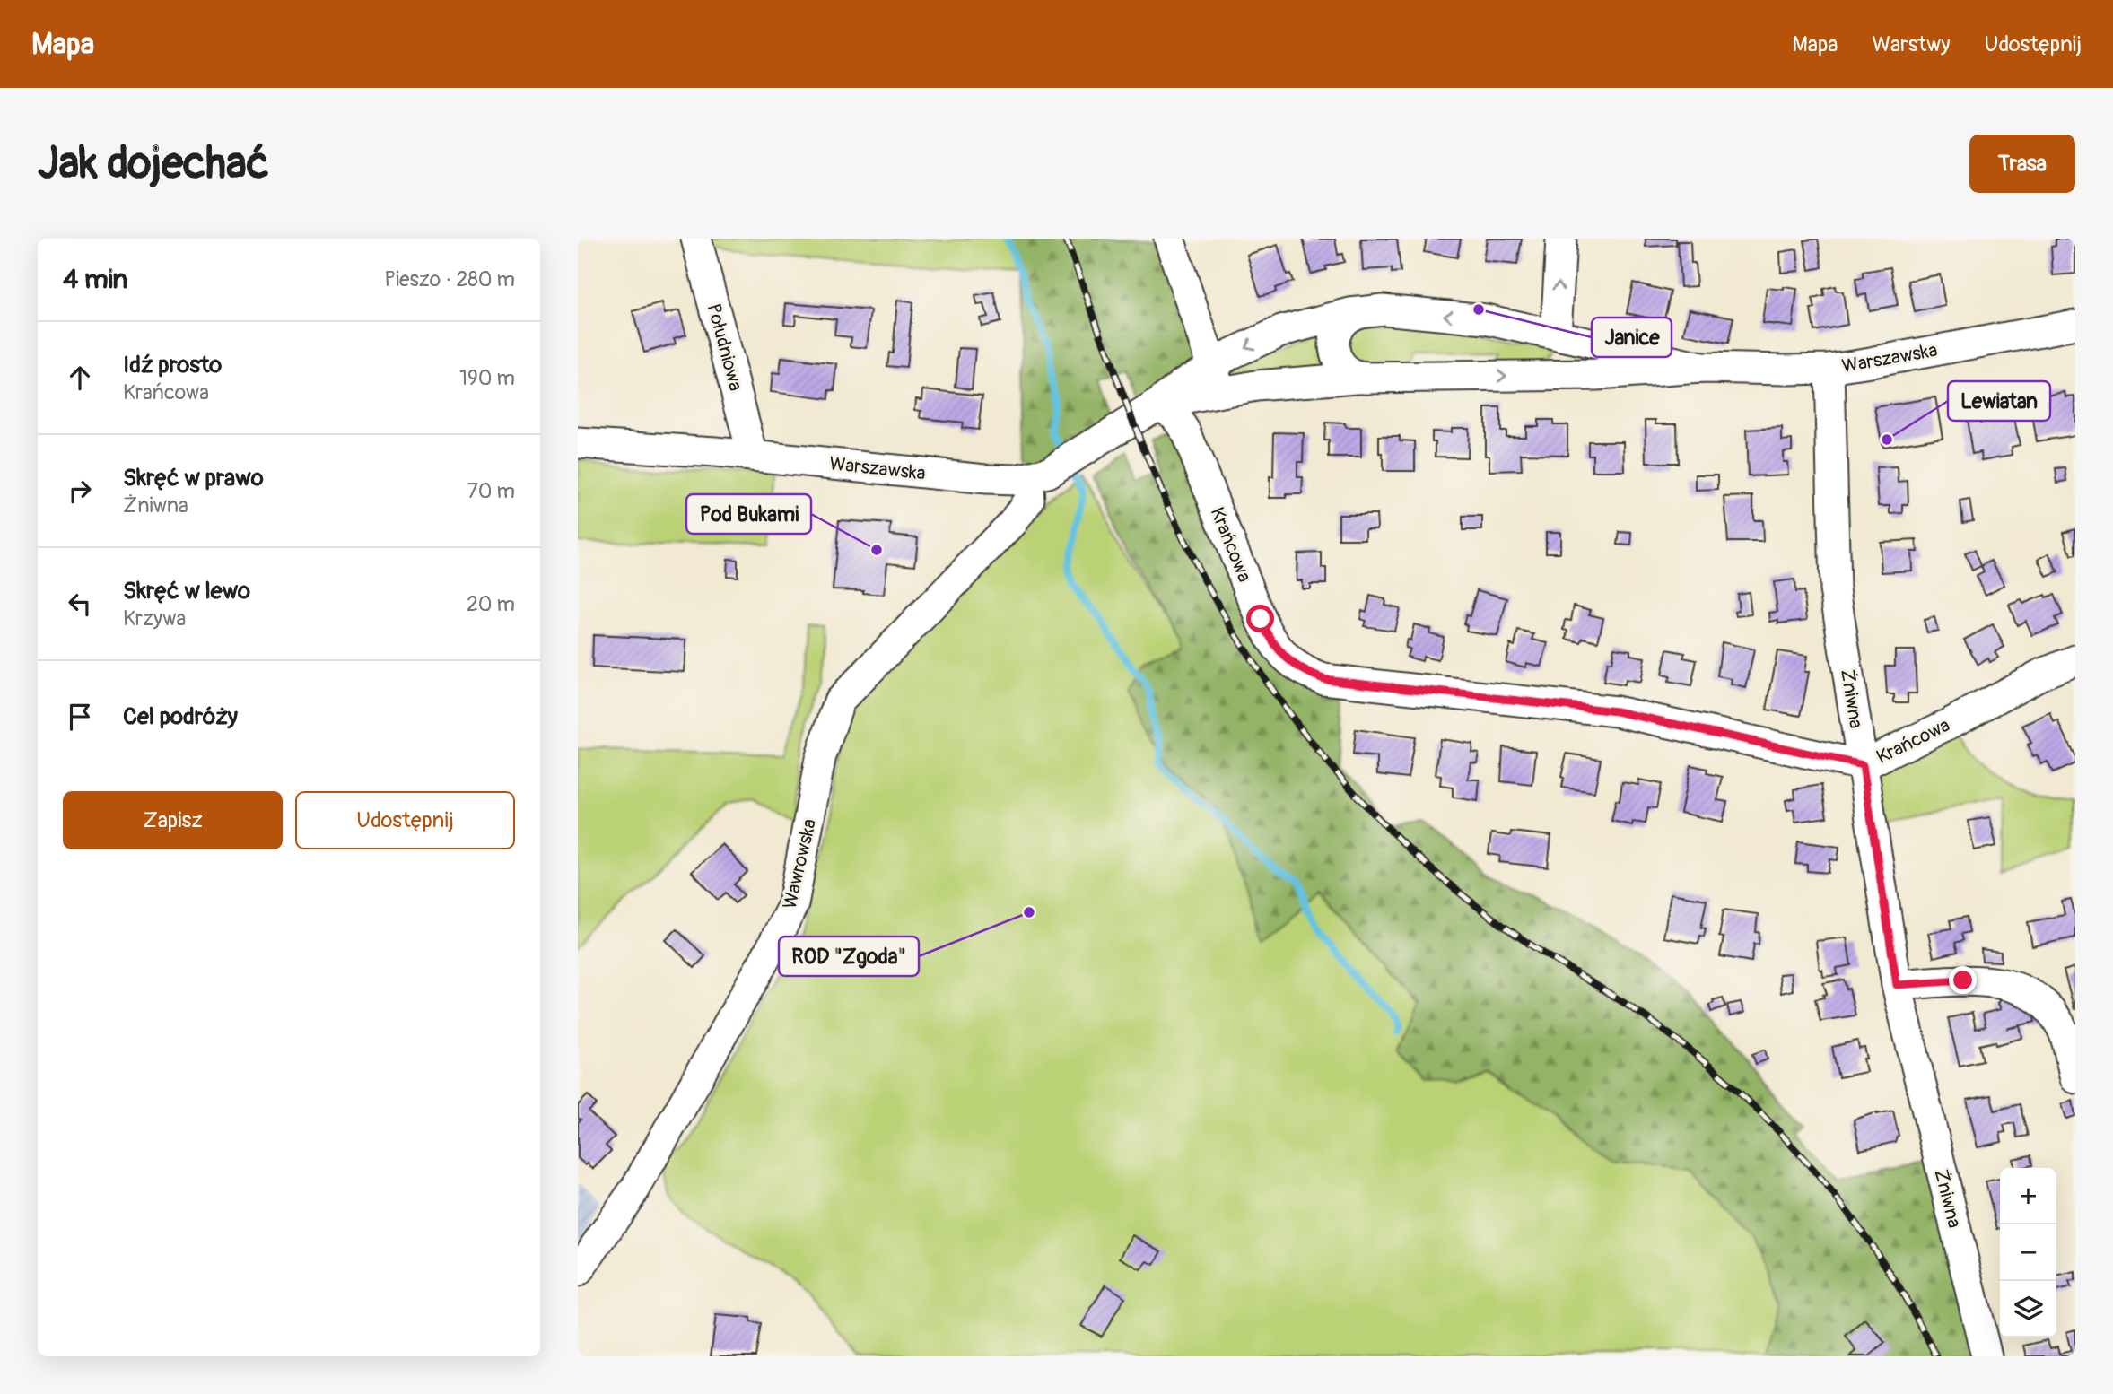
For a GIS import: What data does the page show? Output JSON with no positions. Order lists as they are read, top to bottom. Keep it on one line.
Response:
{"streets":{"street":["Południowa","Warszawska","Krańcowa","Żniwna","Wawrowska"]},"crossings":[["Południowa","Warszawska"],["Warszawska","Krańcowa"],["Warszawska","Żniwna"],["Warszawska","Wawrowska"],["Krańcowa","Żniwna"]],"places":["Janice","Lewiatan","Pod Bukami","ROD \"Zgoda\""],"page":{"header":"Mapa","nav":["Mapa","Warstwy","Udostępnij"],"buttons":["Trasa",["Zapisz","Udostępnij"]],"title":"Jak dojechać","heading":["4 min","Pieszo · 280 m"],"list":[["Idź prosto","Krańcowa","190 m"],["Skręć w prawo","Żniwna","70 m"],["Skręć w lewo","Krzywa","20 m"],"Cel podróży"],"map_buttons":["+","−"]}}
